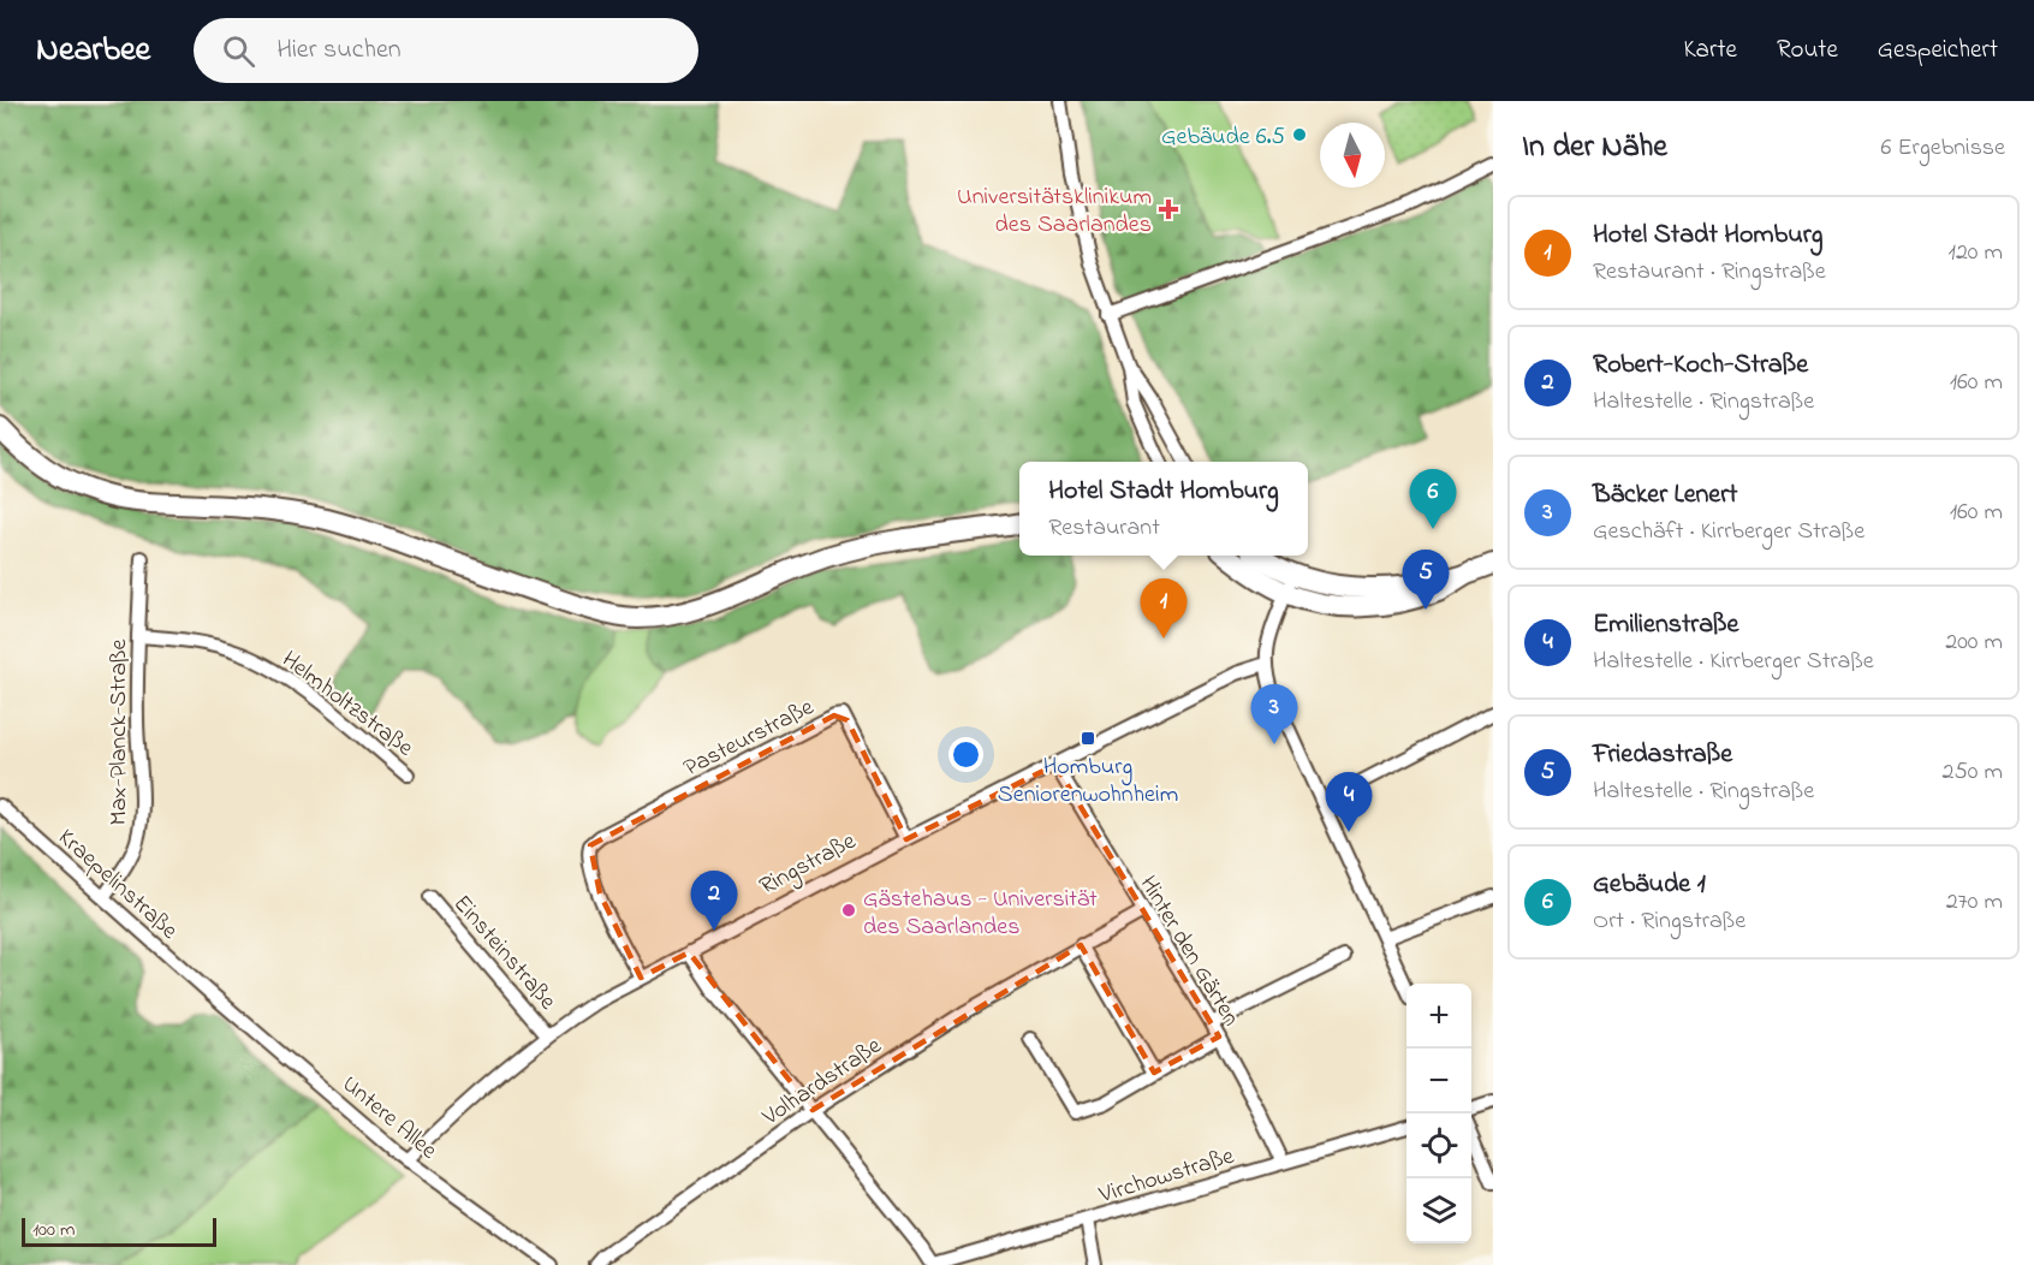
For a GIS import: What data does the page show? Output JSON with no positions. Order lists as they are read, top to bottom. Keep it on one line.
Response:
{"streets":{"street":["Helmholtzstraße","Max-Planck-Straße","Pasteurstraße","Ringstraße","Kraepelinstraße","Hinter den Gärten","Einsteinstraße","Volhardstraße","Untere Allee","Virchowstraße"]},"crossings":[["Helmholtzstraße","Max-Planck-Straße"],["Max-Planck-Straße","Kraepelinstraße"],["Pasteurstraße","Ringstraße"],["Ringstraße","Hinter den Gärten"],["Ringstraße","Einsteinstraße"],["Ringstraße","Untere Allee"],["Kraepelinstraße","Untere Allee"],["Hinter den Gärten","Volhardstraße"],["Hinter den Gärten","Virchowstraße"]],"places":{"other":["Gebäude 6.5","Gästehaus - Universität des Saarlandes"],"health":["Universitätsklinikum des Saarlandes"],"transit":["Homburg Seniorenwohnheim"]},"scale_bar":"100 m","north":"bottom","page":{"header":"Nearbee","search":"Hier suchen","nav":["Karte","Route","Gespeichert"],"heading":["In der Nähe","6 Ergebnisse"],"list":[{"mark":"1","name":"Hotel Stadt Homburg","note":"Restaurant · Ringstraße","value":"120 m"},{"mark":"2","name":"Robert-Koch-Straße","note":"Haltestelle · Ringstraße","value":"160 m"},{"mark":"3","name":"Bäcker Lenert","note":"Geschäft · Kirrberger Straße","value":"160 m"},{"mark":"4","name":"Emilienstraße","note":"Haltestelle · Kirrberger Straße","value":"200 m"},{"mark":"5","name":"Friedastraße","note":"Haltestelle · Ringstraße","value":"250 m"},{"mark":"6","name":"Gebäude 1","note":"Ort · Ringstraße","value":"270 m"}],"popup":["Hotel Stadt Homburg","Restaurant"],"pins":["6","5","1","3","4","2"],"map_buttons":["+","−"],"scale":"100 m"}}
